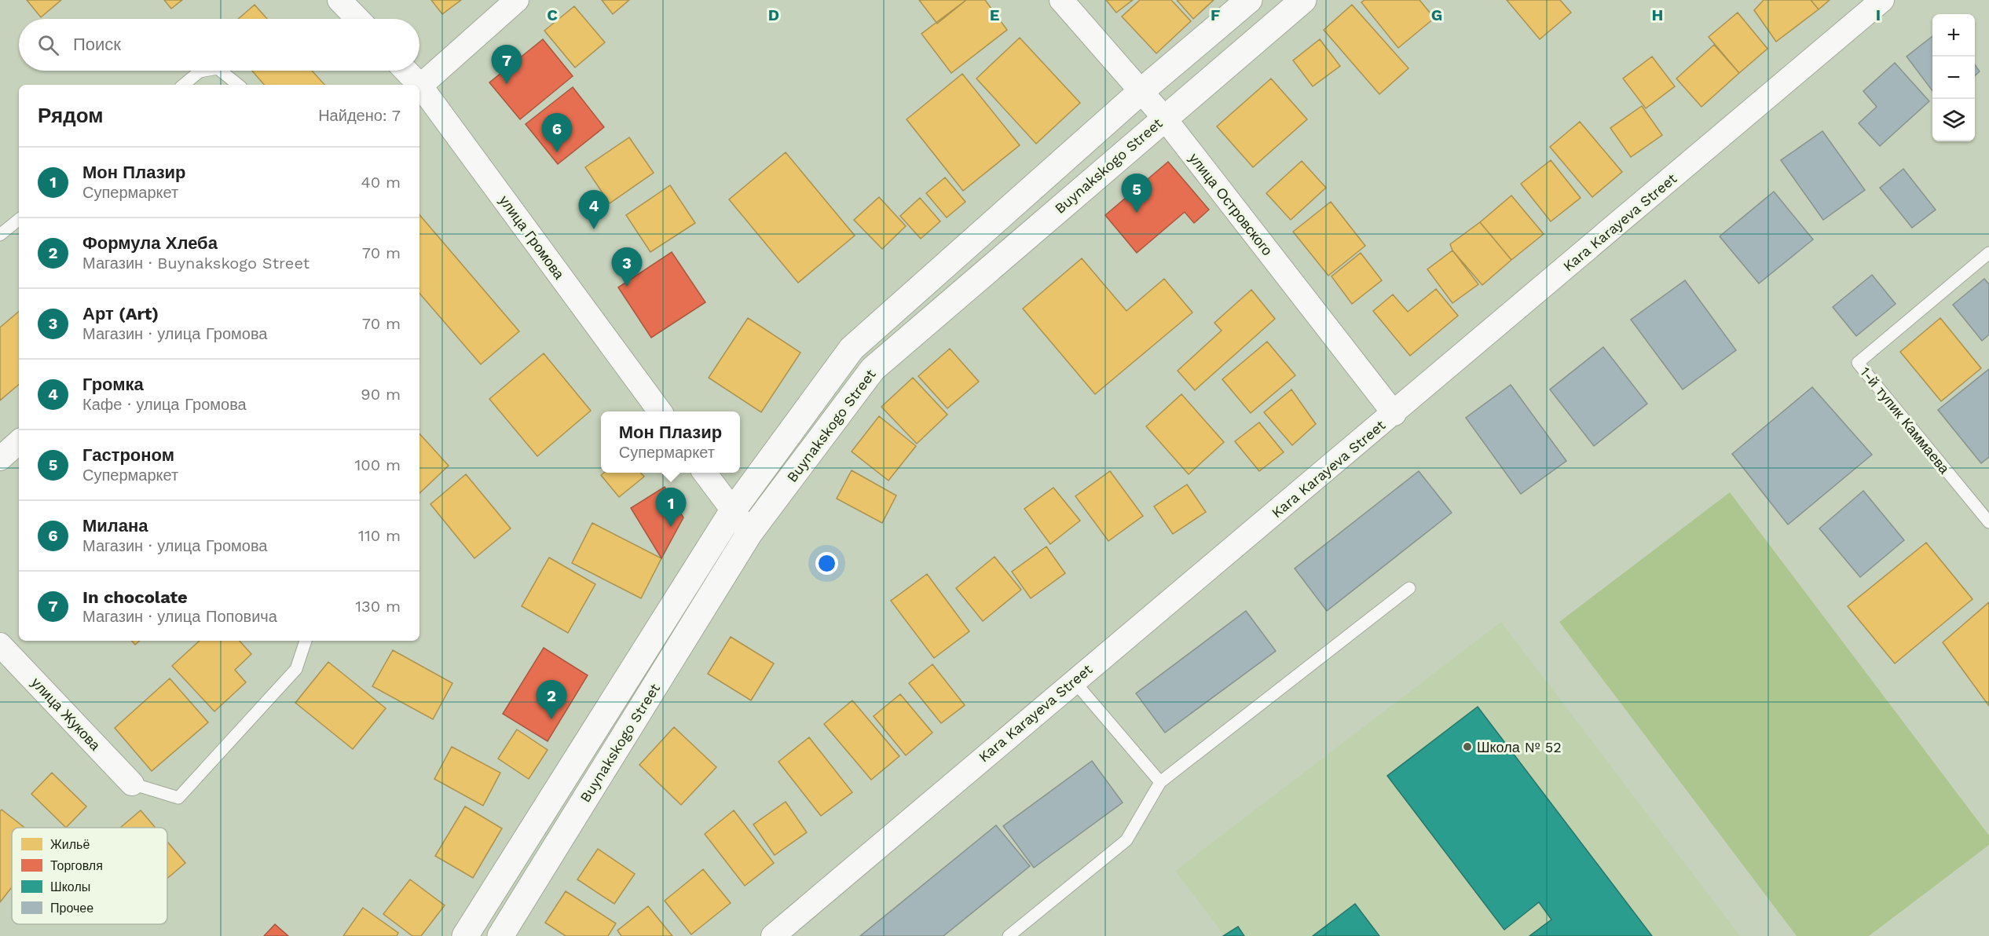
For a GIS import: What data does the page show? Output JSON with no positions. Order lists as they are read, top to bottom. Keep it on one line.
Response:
{"streets":{"main road":["Buynakskogo Street"],"street":["улица Островского","Kara Karayeva Street","улица Громова","улица Жукова"],"lane":["1-й тупик Каммаева"]},"crossings":[["Buynakskogo Street","улица Островского"],["улица Островского","Kara Karayeva Street"]],"places":["Школа № 52"],"legend":["Жильё","Торговля","Школы","Прочее"],"page":{"map_buttons":["+","−"],"search":"Поиск","pins":["7","6","5","4","3","1","2"],"heading":["Рядом","Найдено: 7"],"list":[{"mark":"1","name":"Мон Плазир","note":"Супермаркет","value":"40 m"},{"mark":"2","name":"Формула Хлеба","note":"Магазин · Buynakskogo Street","value":"70 m"},{"mark":"3","name":"Арт (Art)","note":"Магазин · улица Громова","value":"70 m"},{"mark":"4","name":"Громка","note":"Кафе · улица Громова","value":"90 m"},{"mark":"5","name":"Гастроном","note":"Супермаркет","value":"100 m"},{"mark":"6","name":"Милана","note":"Магазин · улица Громова","value":"110 m"},{"mark":"7","name":"In chocolate","note":"Магазин · улица Поповича","value":"130 m"}],"popup":["Мон Плазир","Супермаркет"]},"grid":{"columns":["C","D","E","F","G","H","I"]}}
